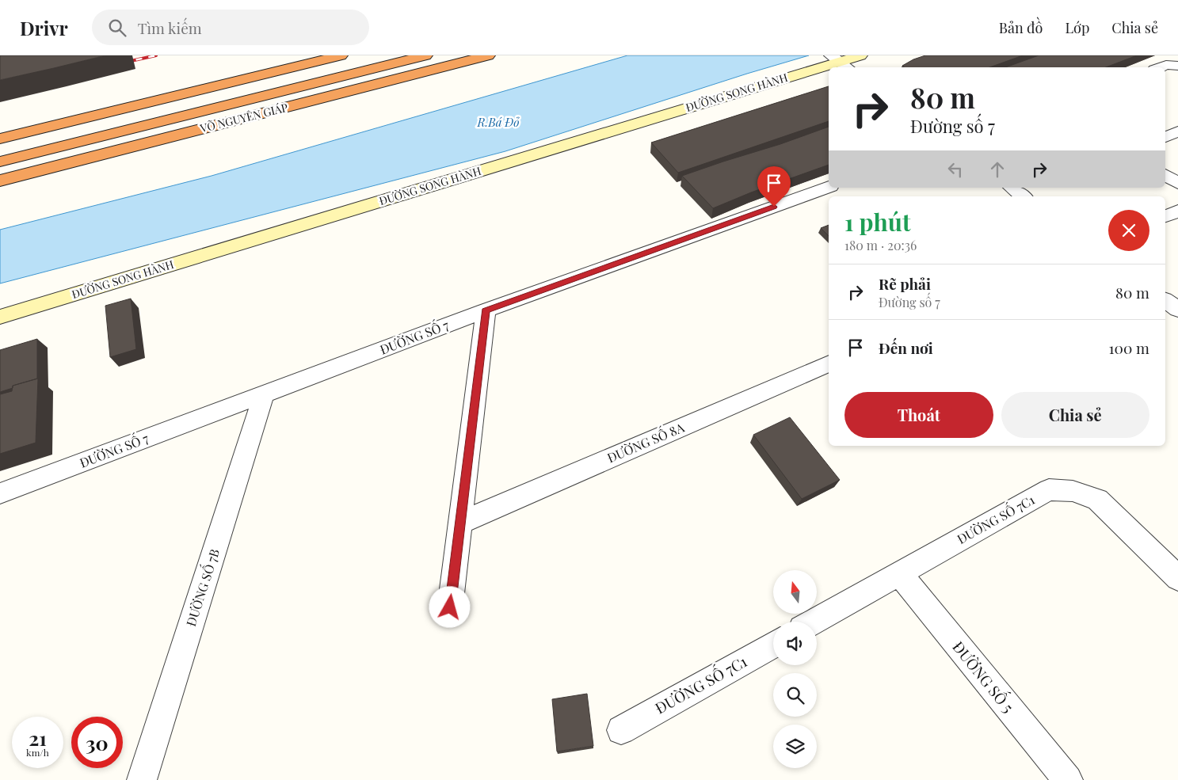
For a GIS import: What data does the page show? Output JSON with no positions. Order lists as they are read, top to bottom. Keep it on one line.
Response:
{"streets":{"highway":["VÕ NGUYÊN GIÁP"],"main road":["ĐƯỜNG SONG HÀNH"],"street":["ĐƯỜNG SỐ 7","ĐƯỜNG SỐ 8A","ĐƯỜNG SỐ 7C1","ĐƯỜNG SỐ 7B","ĐƯỜNG SỐ 5"]},"crossings":[["ĐƯỜNG SỐ 7","ĐƯỜNG SỐ 7B"],["ĐƯỜNG SỐ 7C1","ĐƯỜNG SỐ 5"]],"water":["R.Bá Đỏ"],"north":"top","page":{"header":"Drivr","search":"Tìm kiếm","nav":["Bản đồ","Lớp","Chia sẻ"],"turn":["80 m","Đường số 7"],"heading":["1 phút","180 m · 20:36"],"list":[{"name":"Rẽ phải","note":"Đường số 7","value":"80 m"},{"name":"Đến nơi","value":"100 m"}],"buttons":["Thoát","Chia sẻ"],"speed":"21 km/h","limit":"30"}}
